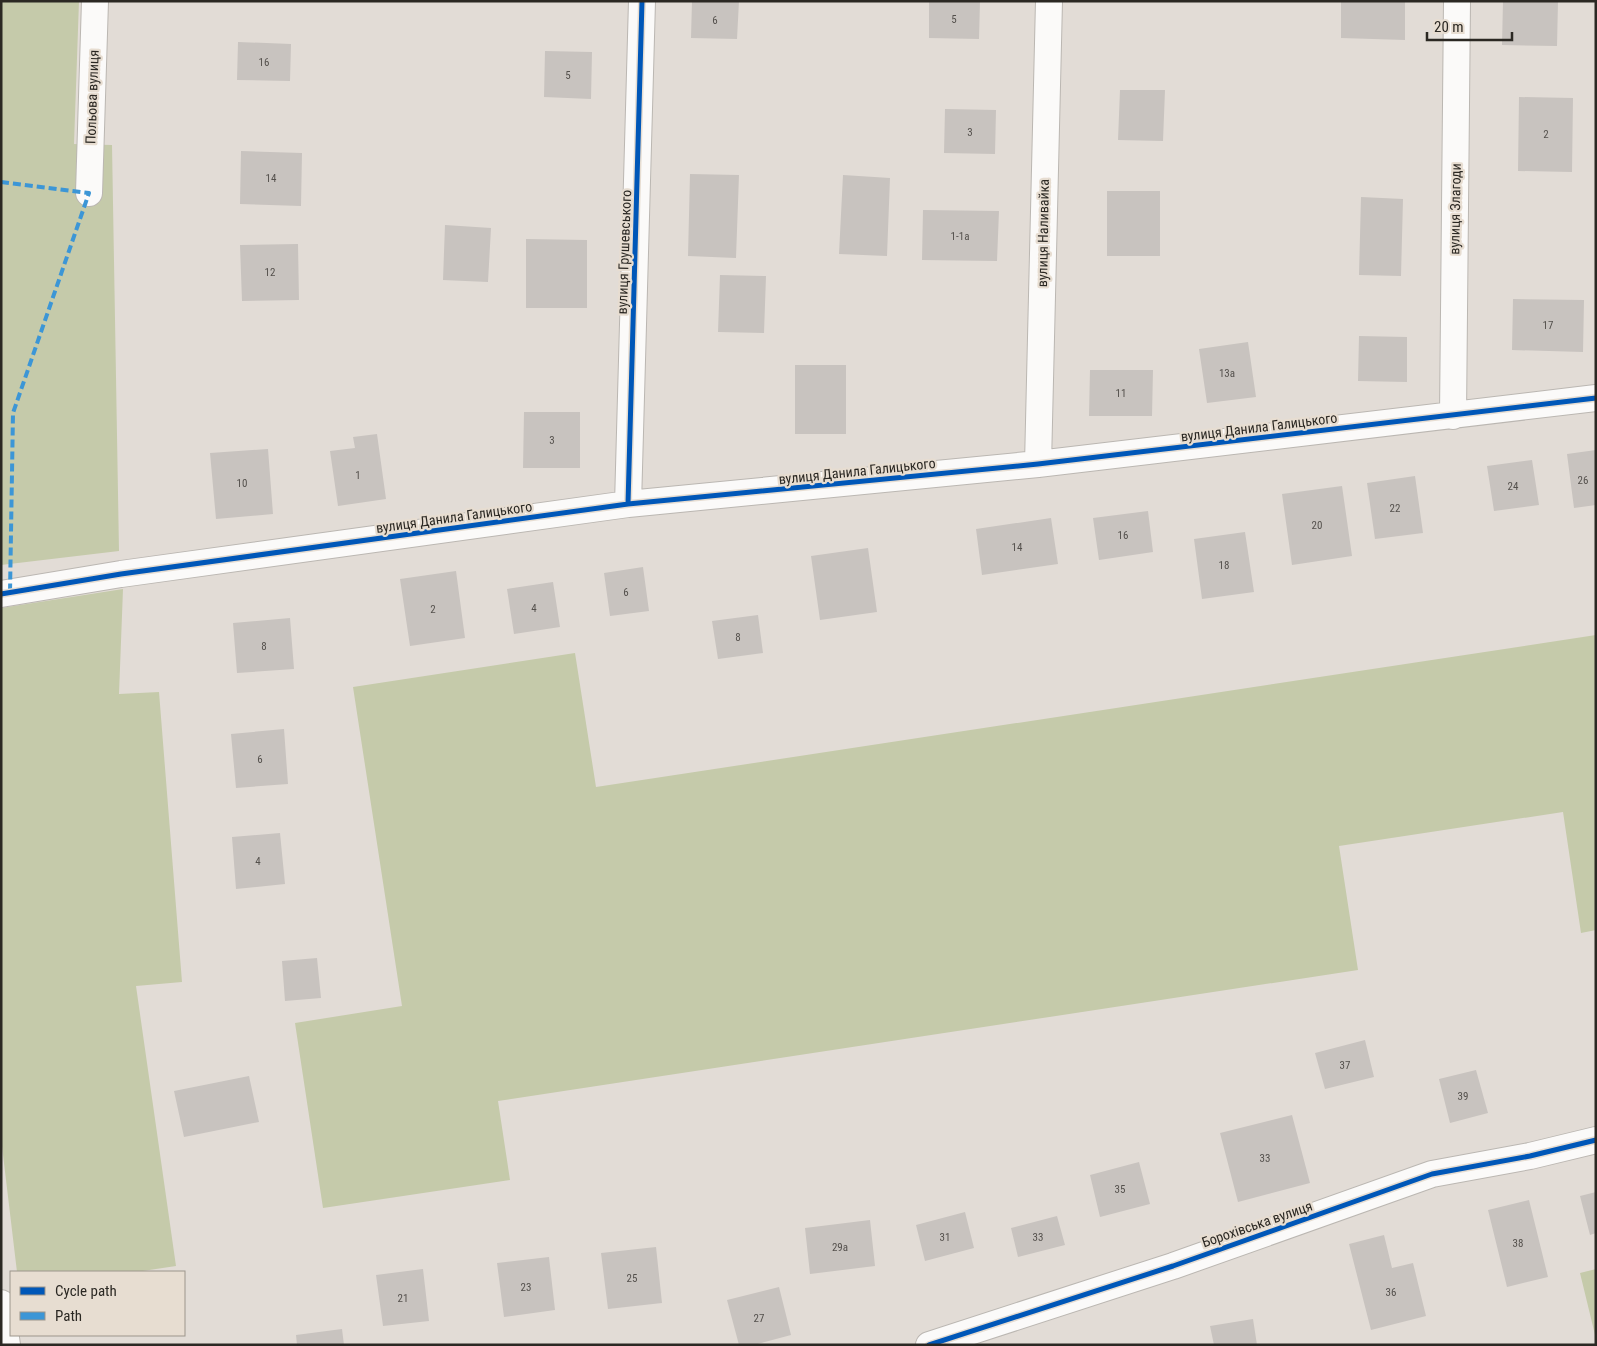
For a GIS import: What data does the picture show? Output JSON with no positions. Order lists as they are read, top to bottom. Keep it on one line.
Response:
{"streets":{"street":["Польова вулиця","вулиця Злагоди","вулиця Наливайка","вулиця Грушевського","вулиця Данила Галицького","Борохівська вулиця"]},"crossings":[["вулиця Злагоди","вулиця Данила Галицького"],["вулиця Наливайка","вулиця Данила Галицького"],["вулиця Грушевського","вулиця Данила Галицького"]],"house_numbers":["5","6","16","5","3","2","14","1-1а","12","17","13а","11","3","1","26","10","24","22","20","16","14","18","6","4","2","8","8","6","4","37","39","33","35","31","33","38","29а","25","23","36","21","27"],"legend":["Cycle path","Path"],"scale_bar":"20 m"}
